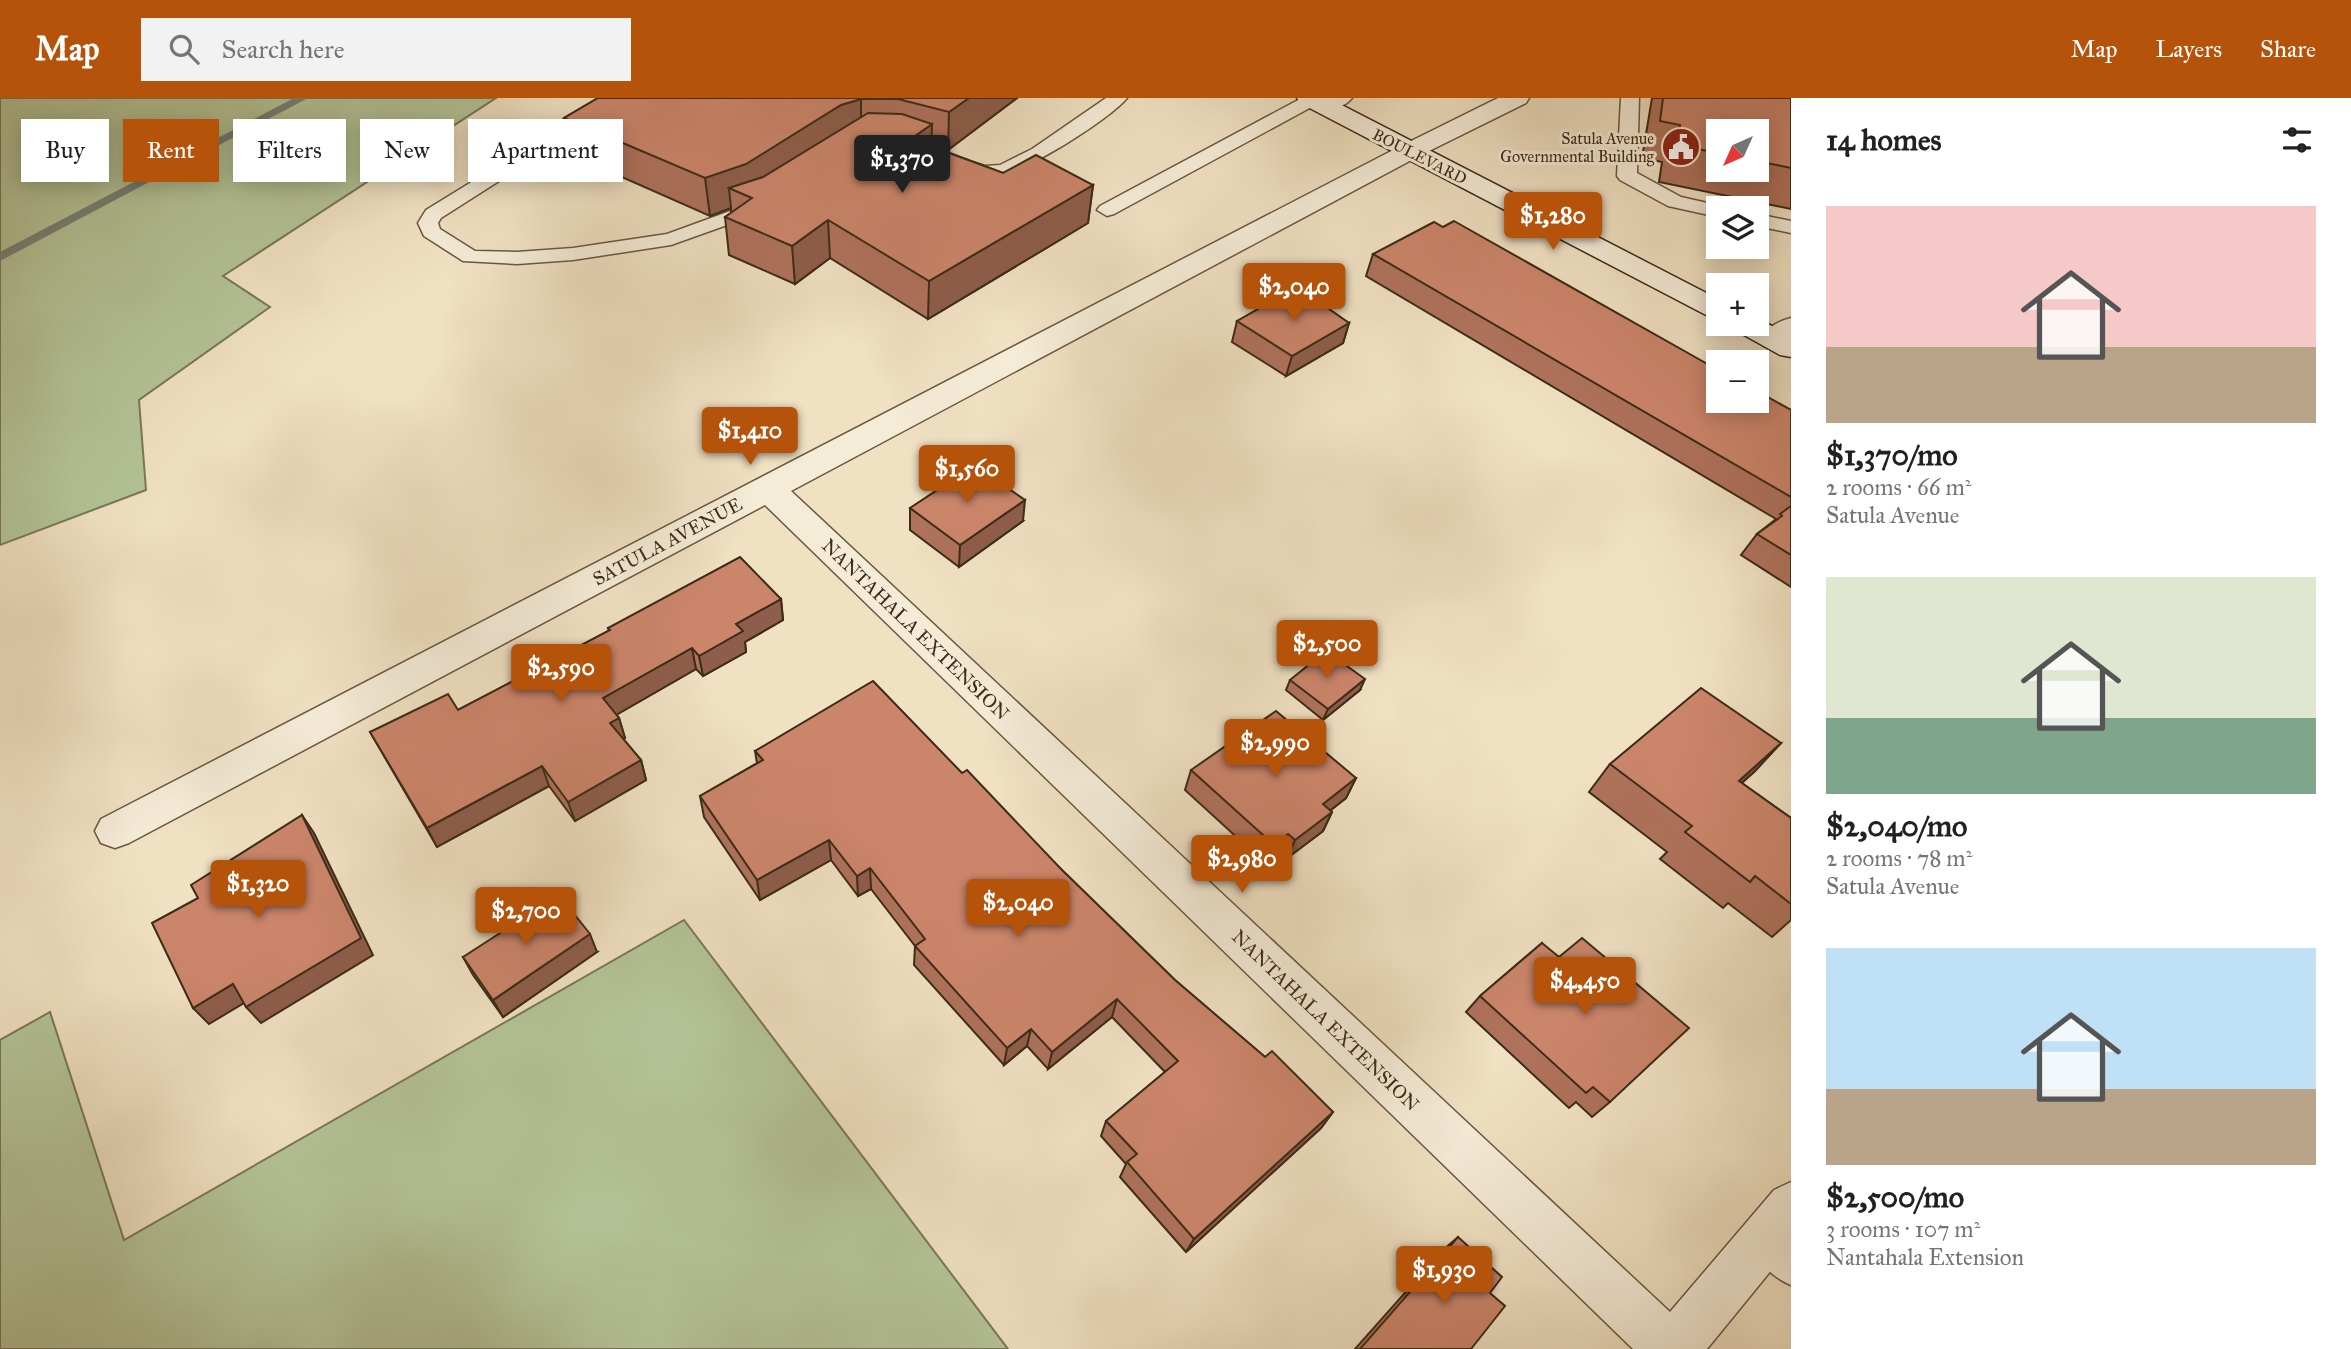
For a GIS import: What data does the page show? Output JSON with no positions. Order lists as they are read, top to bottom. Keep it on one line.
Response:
{"streets":{"street":["BOULEVARD","SATULA AVENUE","NANTAHALA EXTENSION"]},"crossings":[["BOULEVARD","SATULA AVENUE"],["SATULA AVENUE","NANTAHALA EXTENSION"]],"places":{"public building":["Satula Avenue Governmental Building"]},"north":"bottom left","page":{"header":"Map","search":"Search here","nav":["Map","Layers","Share"],"heading":"14 homes","map_buttons":["+","−"],"chip":["Buy","Rent","Filters","New","Apartment"],"price":["$1,370","$1,280","$2,040","$1,410","$1,560","$2,500","$2,590","$2,990","$2,980","$1,320","$2,040","$2,700","$4,450","$1,930"],"list":[{"name":"$1,370/mo","note":"2 rooms · 66 m² · Satula Avenue"},{"name":"$2,040/mo","note":"2 rooms · 78 m² · Satula Avenue"},{"name":"$2,500/mo","note":"3 rooms · 107 m² · Nantahala Extension"}]}}
